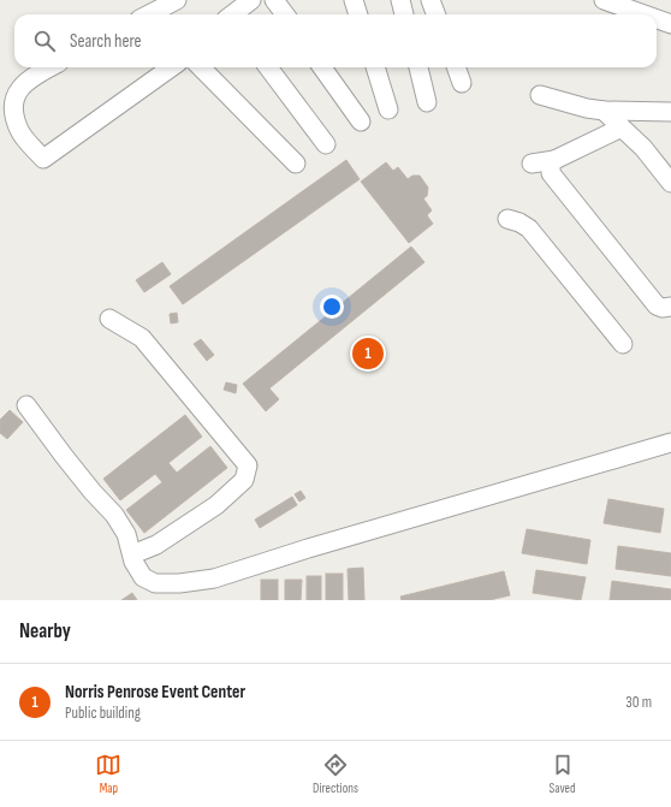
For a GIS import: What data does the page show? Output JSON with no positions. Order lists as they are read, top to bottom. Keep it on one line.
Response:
{"page":{"search":"Search here","pins":"1","heading":"Nearby","list":[{"mark":"1","name":"Norris Penrose Event Center","note":"Public building","value":"30 m"}],"nav":["Map","Directions","Saved"]}}
